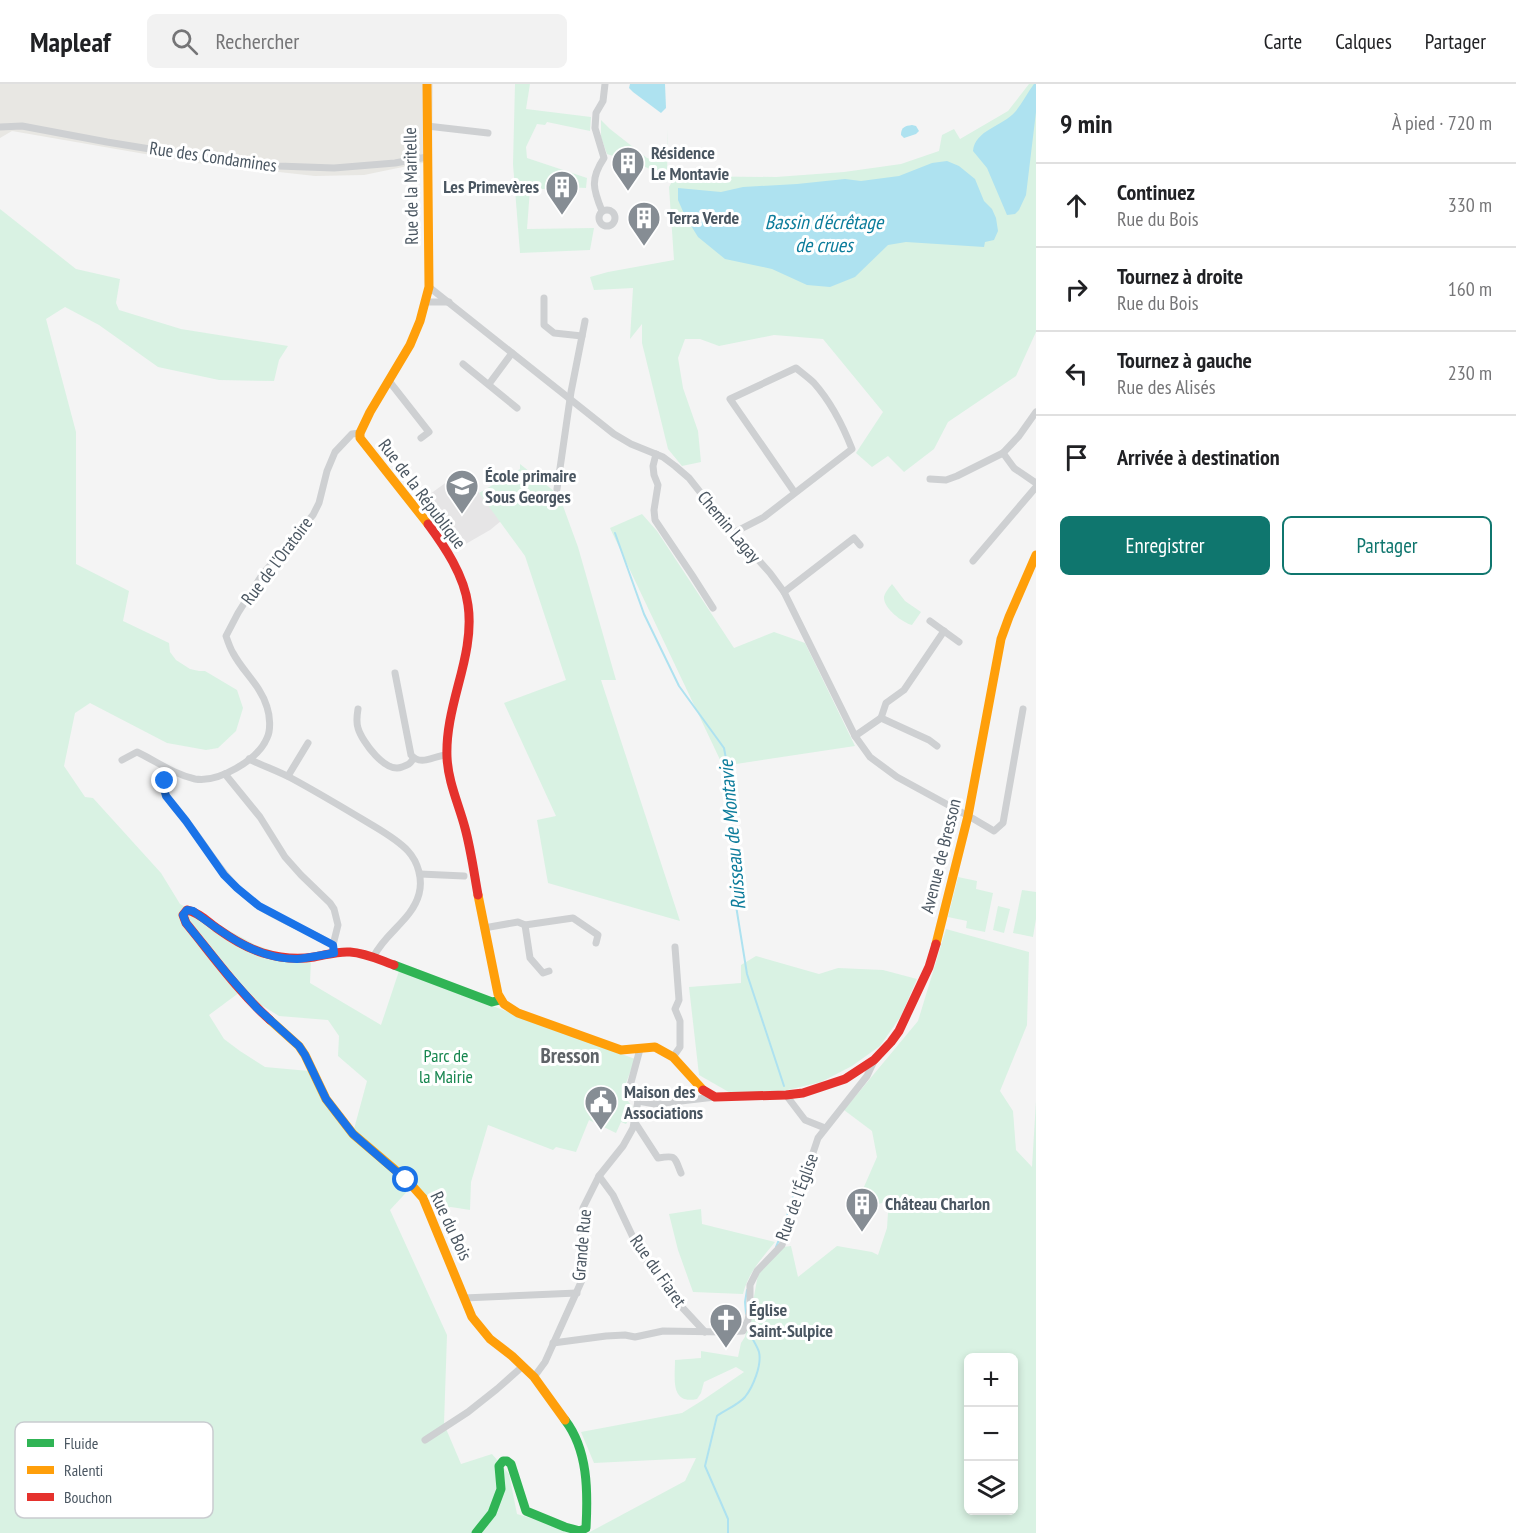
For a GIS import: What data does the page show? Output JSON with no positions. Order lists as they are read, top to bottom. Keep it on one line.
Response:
{"streets":{"street":["Rue des Condamines","Rue de la Maritelle","Rue de la République","Chemin Lagay","Rue de l'Oratoire","Avenue de Bresson","Rue de l'Église","Rue du Bois","Grande Rue","Rue du Fiaret"]},"crossings":[["Rue des Condamines","Rue de la Maritelle"],["Rue de la Maritelle","Rue de la République"],["Rue de la Maritelle","Chemin Lagay"],["Rue de la République","Chemin Lagay"],["Rue de la République","Rue de l'Oratoire"],["Rue de la République","Rue du Bois"],["Chemin Lagay","Avenue de Bresson"],["Avenue de Bresson","Rue de l'Église"],["Rue de l'Église","Grande Rue"],["Rue de l'Église","Rue du Fiaret"],["Rue du Bois","Grande Rue"],["Grande Rue","Rue du Fiaret"]],"districts":["Bresson"],"water":["Bassin d'écrêtage de crues","Ruisseau de Montavie"],"parks":["Parc de la Mairie"],"places":{"building":["Résidence Le Montavie","Les Primevères","Terra Verde","Château Charlon"],"school or university":["École primaire Sous Georges"],"public building":["Maison des Associations"],"church":["Église Saint-Sulpice"]},"legend":["Fluide","Ralenti","Bouchon"],"page":{"header":"Mapleaf","search":"Rechercher","nav":["Carte","Calques","Partager"],"heading":["9 min","À pied · 720 m"],"list":[["Continuez","Rue du Bois","330 m"],["Tournez à droite","Rue du Bois","160 m"],["Tournez à gauche","Rue des Alisés","230 m"],"Arrivée à destination"],"buttons":["Enregistrer","Partager"],"map_buttons":["+","−"]}}
